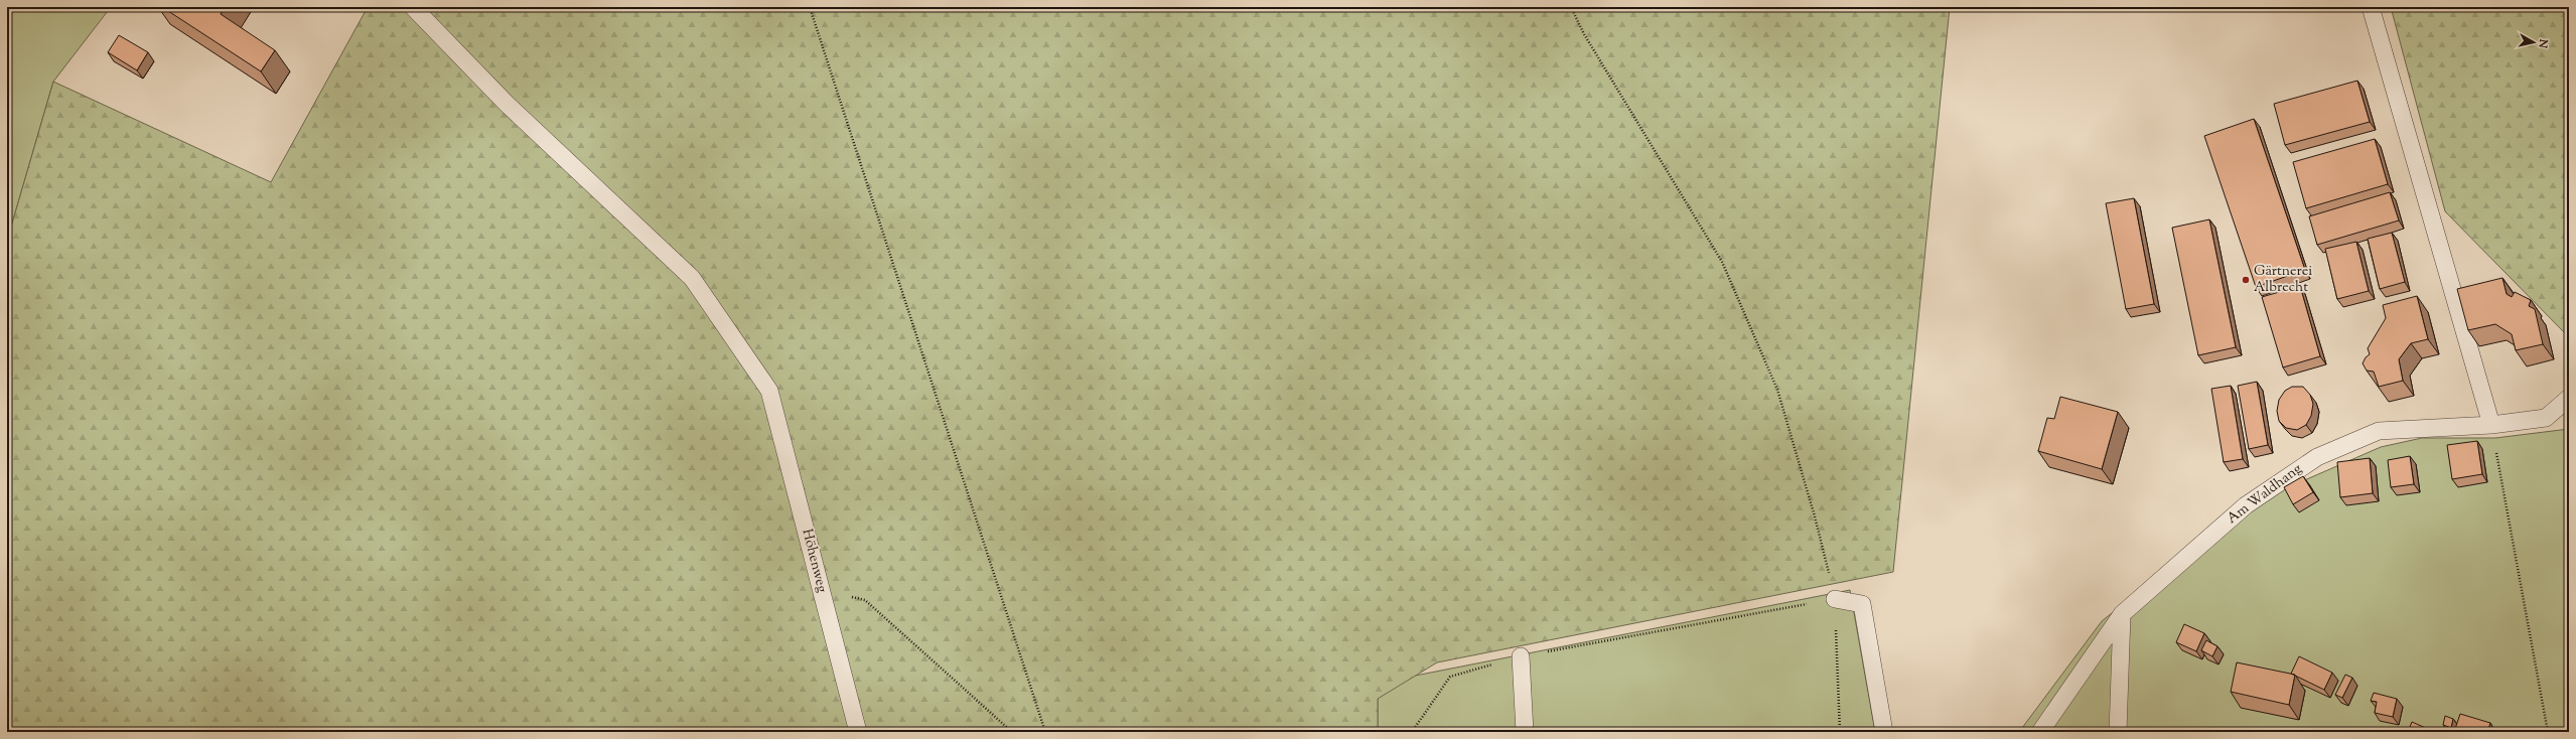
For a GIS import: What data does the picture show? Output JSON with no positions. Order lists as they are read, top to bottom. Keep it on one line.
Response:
{"streets":{"lane":["Am Waldhang","Höhenweg"]},"places":["Gärtnerei Albrecht"],"north":"right"}
